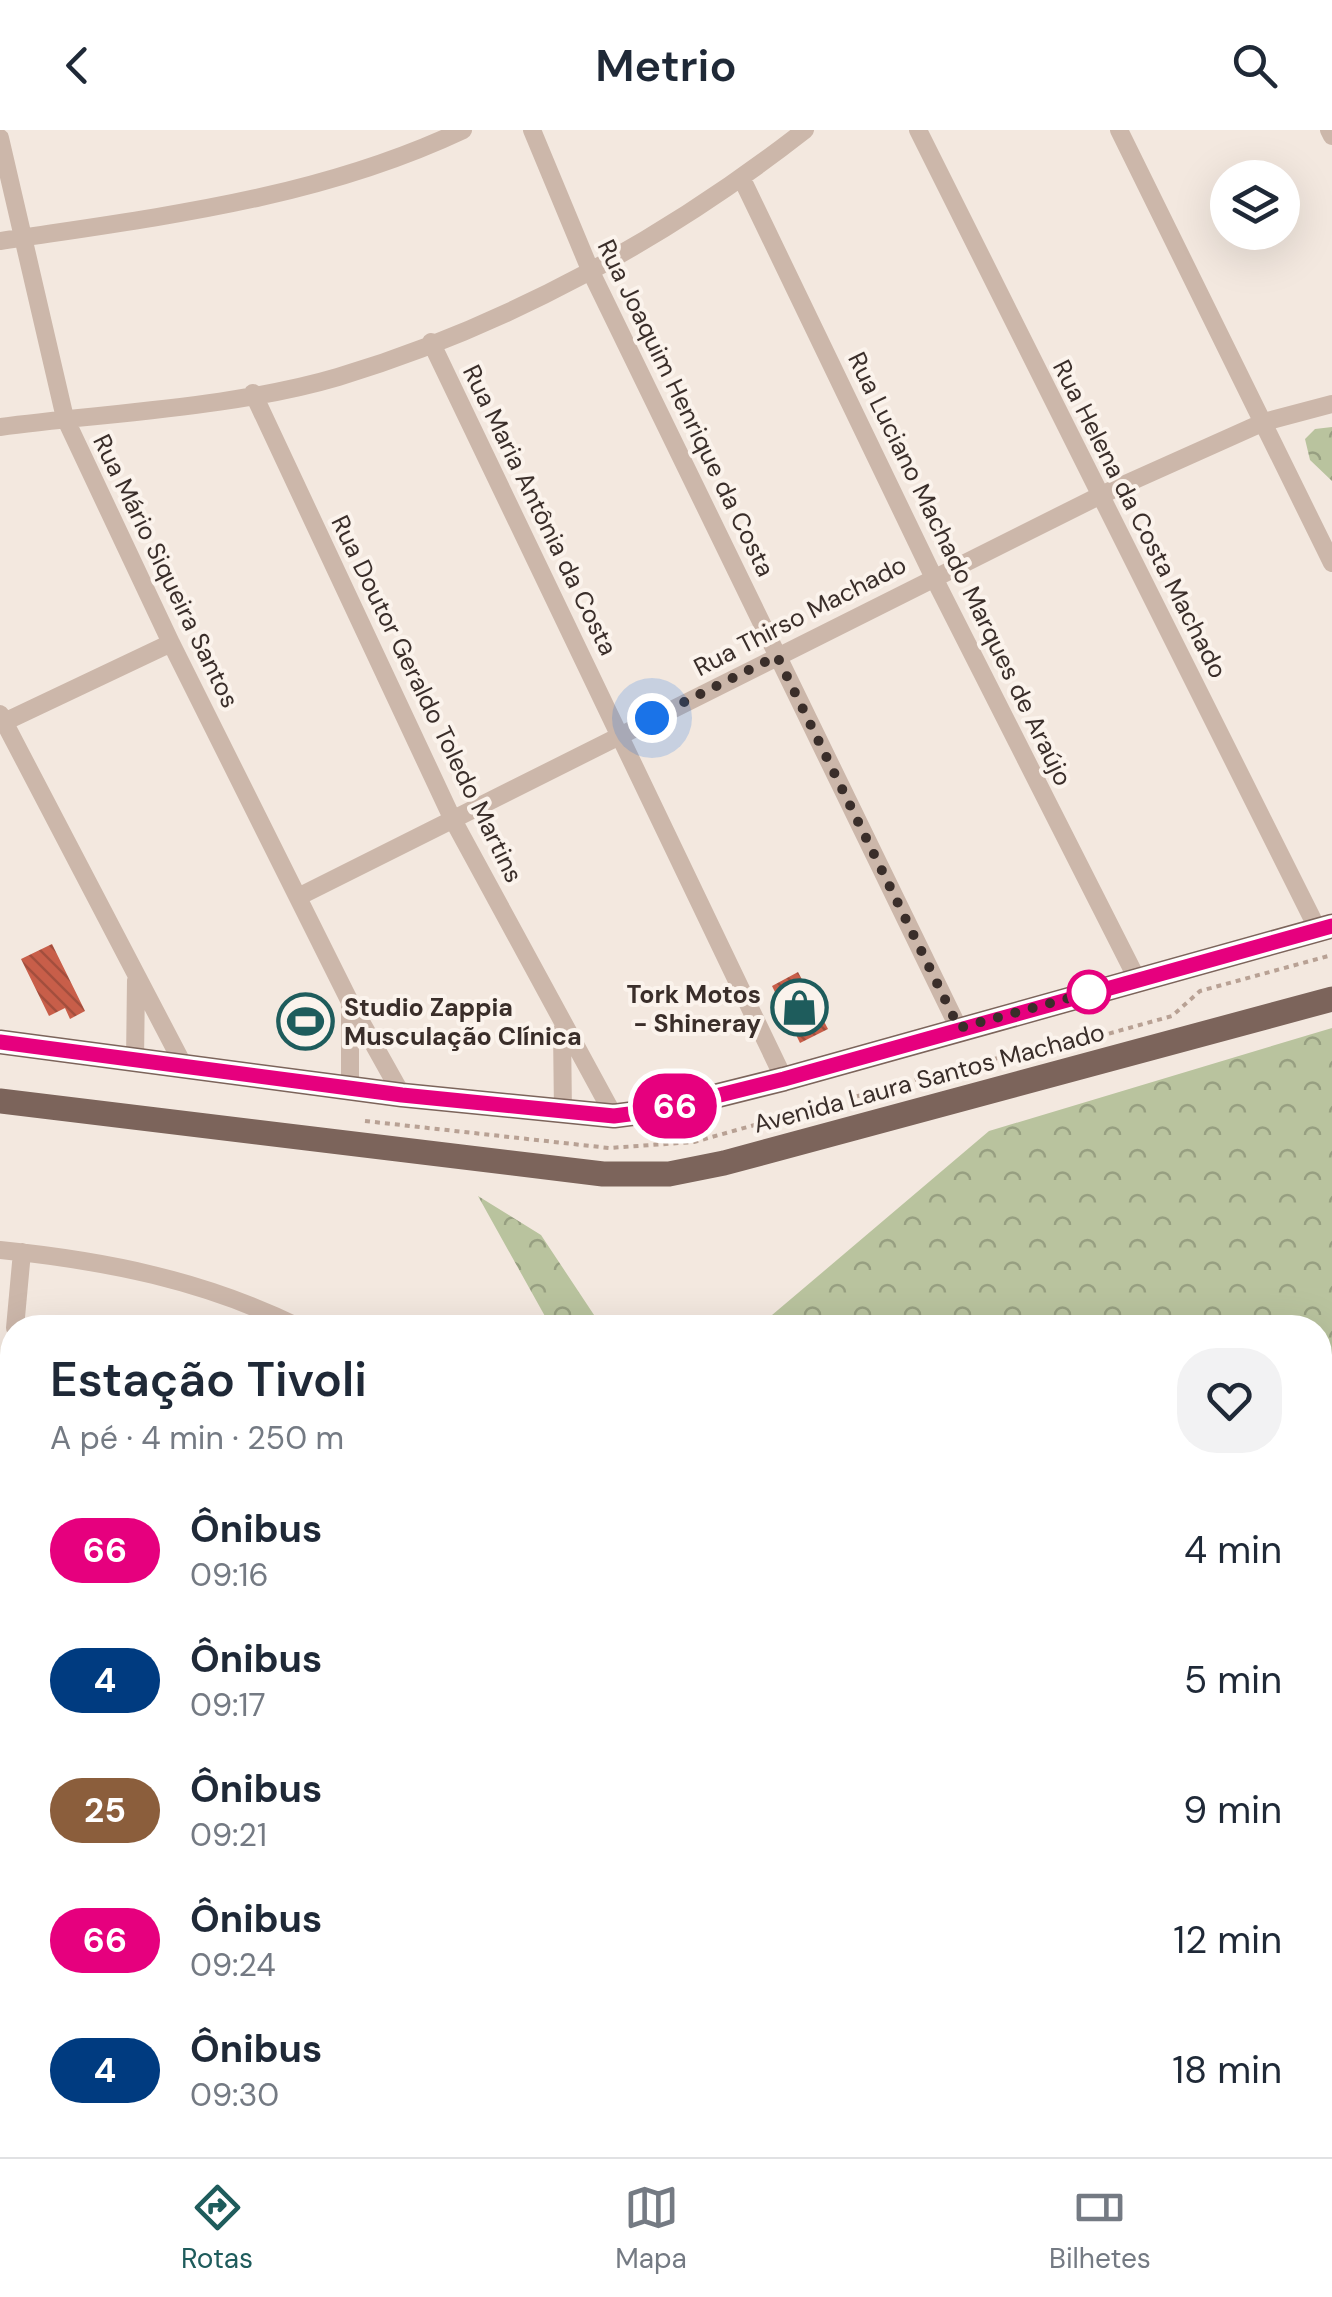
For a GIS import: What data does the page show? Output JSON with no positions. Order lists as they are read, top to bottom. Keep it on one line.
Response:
{"streets":{"main road":["Avenida Laura Santos Machado"],"street":["Rua Joaquim Henrique da Costa","Rua Maria Antônia da Costa","Rua Helena da Costa Machado","Rua Luciano Machado Marques de Araújo","Rua Mário Siqueira Santos","Rua Thirso Machado","Rua Doutor Geraldo Toledo Martins"]},"crossings":[["Rua Joaquim Henrique da Costa","Rua Thirso Machado"],["Rua Joaquim Henrique da Costa","Avenida Laura Santos Machado"],["Rua Maria Antônia da Costa","Rua Thirso Machado"],["Rua Maria Antônia da Costa","Avenida Laura Santos Machado"],["Rua Helena da Costa Machado","Rua Thirso Machado"],["Rua Helena da Costa Machado","Avenida Laura Santos Machado"],["Rua Luciano Machado Marques de Araújo","Rua Thirso Machado"],["Rua Luciano Machado Marques de Araújo","Avenida Laura Santos Machado"],["Rua Mário Siqueira Santos","Rua Thirso Machado"],["Rua Mário Siqueira Santos","Avenida Laura Santos Machado"],["Rua Thirso Machado","Rua Doutor Geraldo Toledo Martins"],["Rua Doutor Geraldo Toledo Martins","Avenida Laura Santos Machado"]],"places":{"shop":["Tork Motos - Shineray"],"sports":["Studio Zappia Musculação Clínica"]},"lines":["bus line 66"],"page":{"header":"Metrio","on_map":"66","heading":["Estação Tivoli","A pé · 4 min · 250 m"],"list":[{"mark":"66","name":"Ônibus","note":"09:16","value":"4 min"},{"mark":"4","name":"Ônibus","note":"09:17","value":"5 min"},{"mark":"25","name":"Ônibus","note":"09:21","value":"9 min"},{"mark":"66","name":"Ônibus","note":"09:24","value":"12 min"},{"mark":"4","name":"Ônibus","note":"09:30","value":"18 min"}],"tabs":["Rotas","Mapa","Bilhetes"]}}
